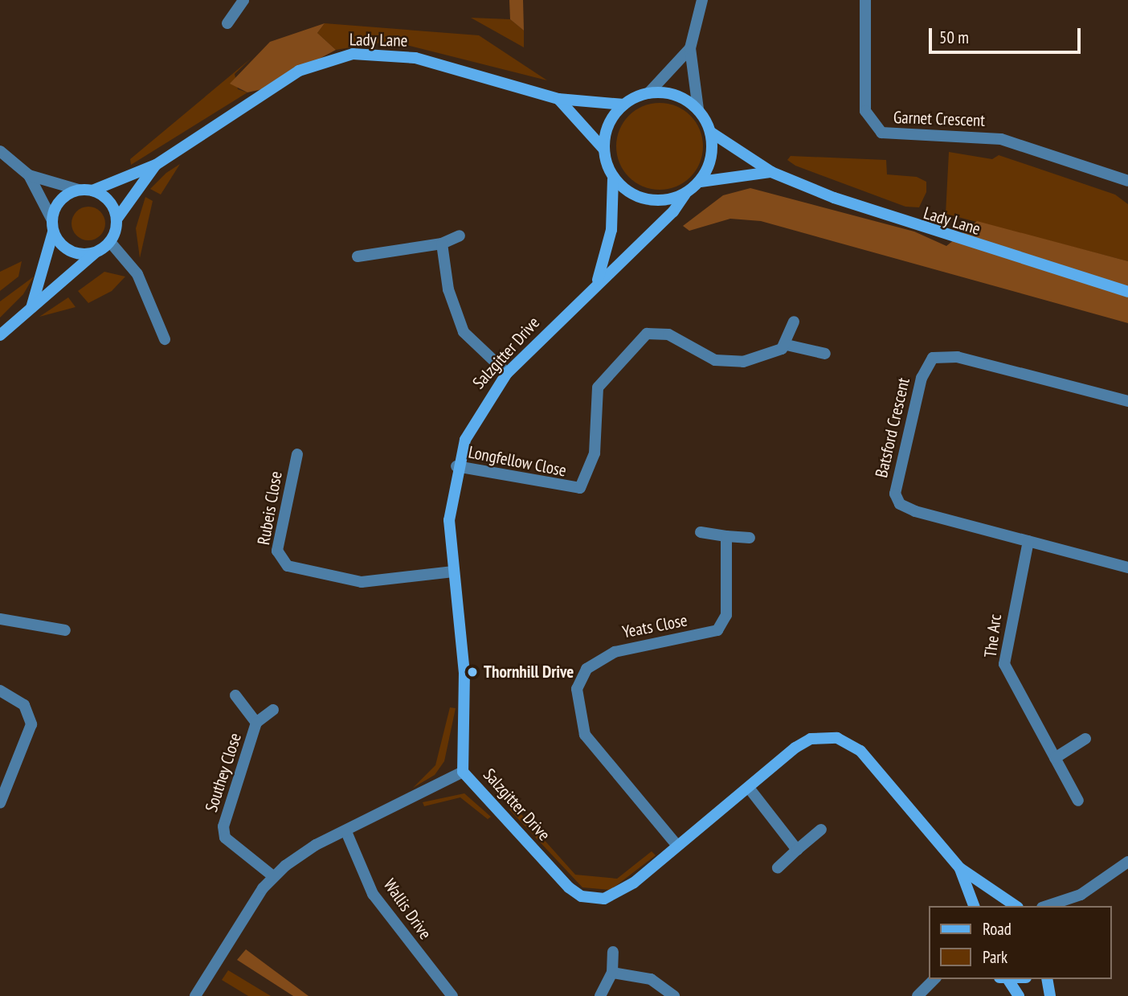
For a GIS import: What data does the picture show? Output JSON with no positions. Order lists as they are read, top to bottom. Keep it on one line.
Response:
{"streets":{"street":["Lady Lane","Garnet Crescent","Salzgitter Drive","Batsford Crescent","Longfellow Close","Rubeis Close","Yeats Close","The Arc","Southey Close","Wallis Drive"]},"crossings":[["Lady Lane","Salzgitter Drive"],["Salzgitter Drive","Longfellow Close"],["Salzgitter Drive","Rubeis Close"],["Salzgitter Drive","Yeats Close"],["Batsford Crescent","The Arc"]],"places":["Thornhill Drive"],"legend":["Road","Park"],"scale_bar":"50 m"}
